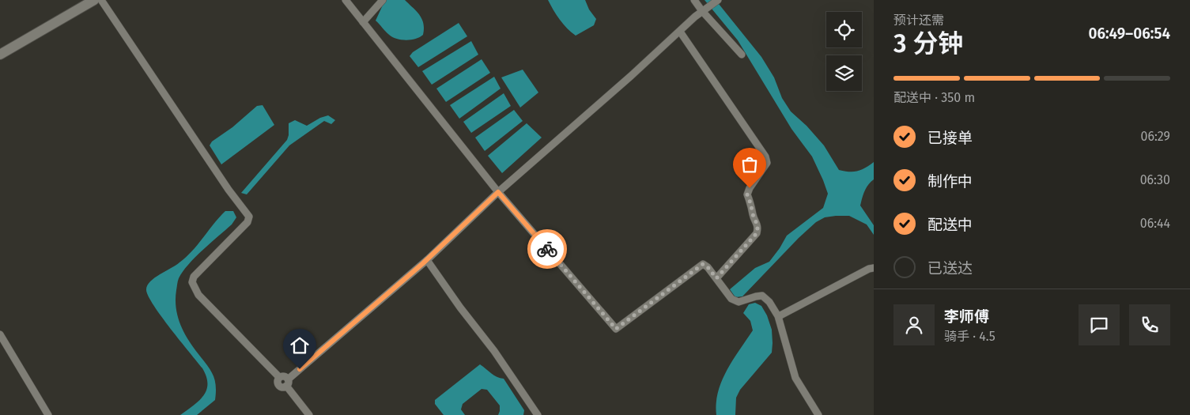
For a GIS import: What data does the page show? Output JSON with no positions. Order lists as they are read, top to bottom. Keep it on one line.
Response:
{"page":{"heading":["3 分钟","预计还需","06:49–06:54"],"panel":["李师傅","骑手 · 4.5"],"bar":"配送中 · 350 m","list":[["已接单","06:29"],["制作中","06:30"],["配送中","06:44"],"已送达"]}}
